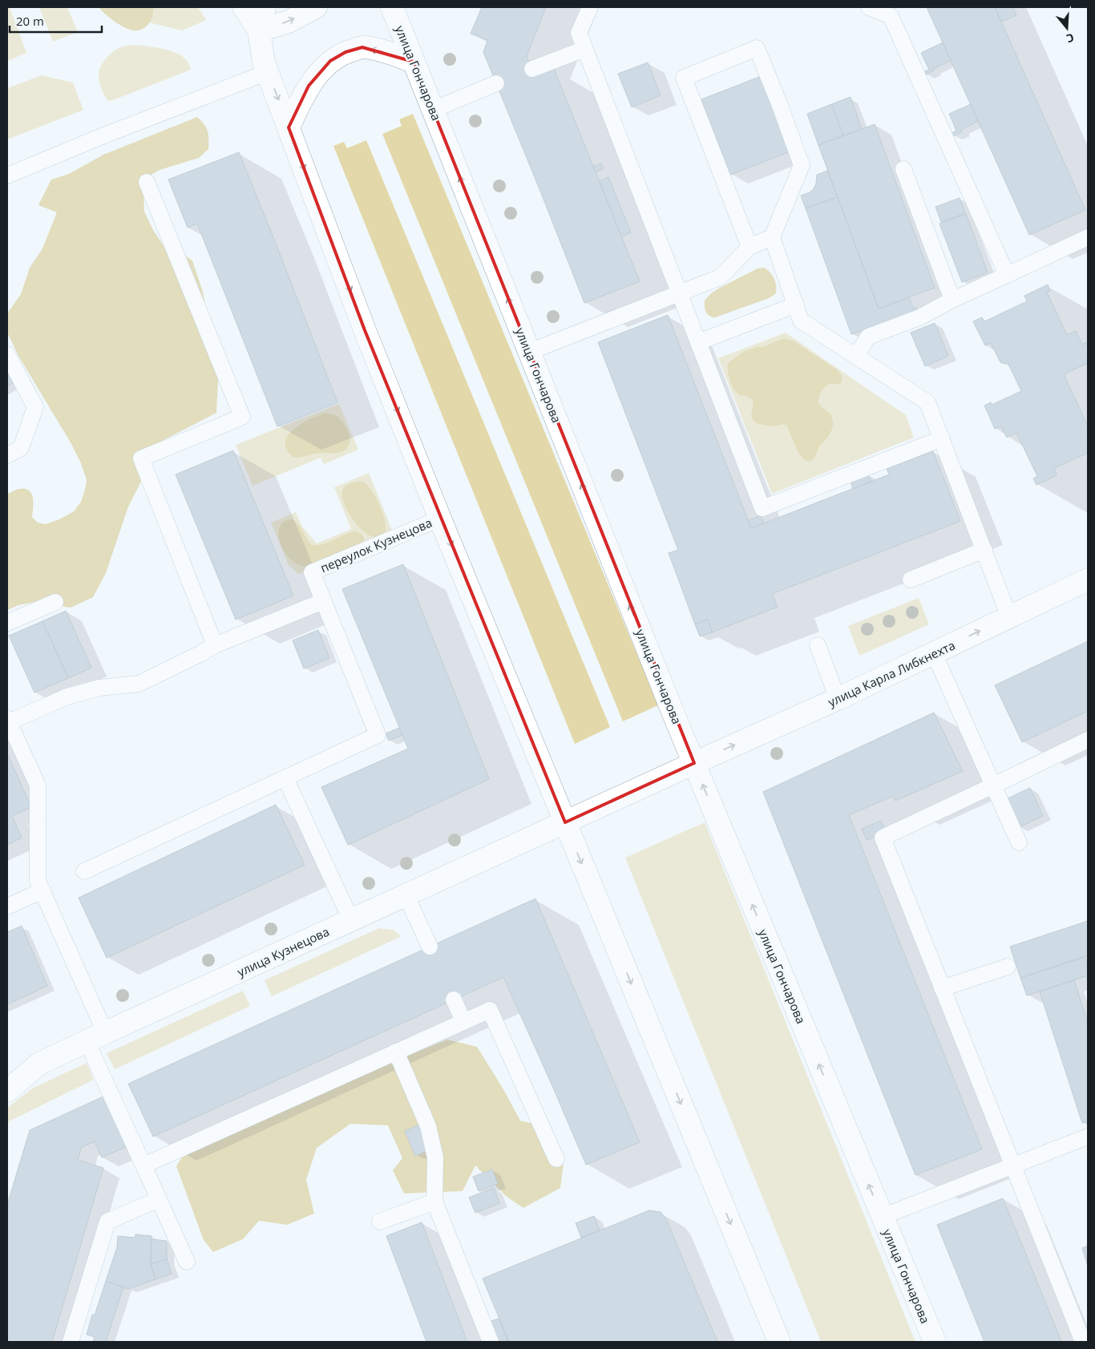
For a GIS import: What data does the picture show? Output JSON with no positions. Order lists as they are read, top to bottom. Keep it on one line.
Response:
{"streets":{"main road":["улица Гончарова","улица Карла Либкнехта","улица Кузнецова"],"lane":["переулок Кузнецова"]},"crossings":[["улица Гончарова","улица Карла Либкнехта"],["улица Карла Либкнехта","улица Кузнецова"]],"one_way":["улица Карла Либкнехта"],"scale_bar":"20 m","north":"bottom"}
